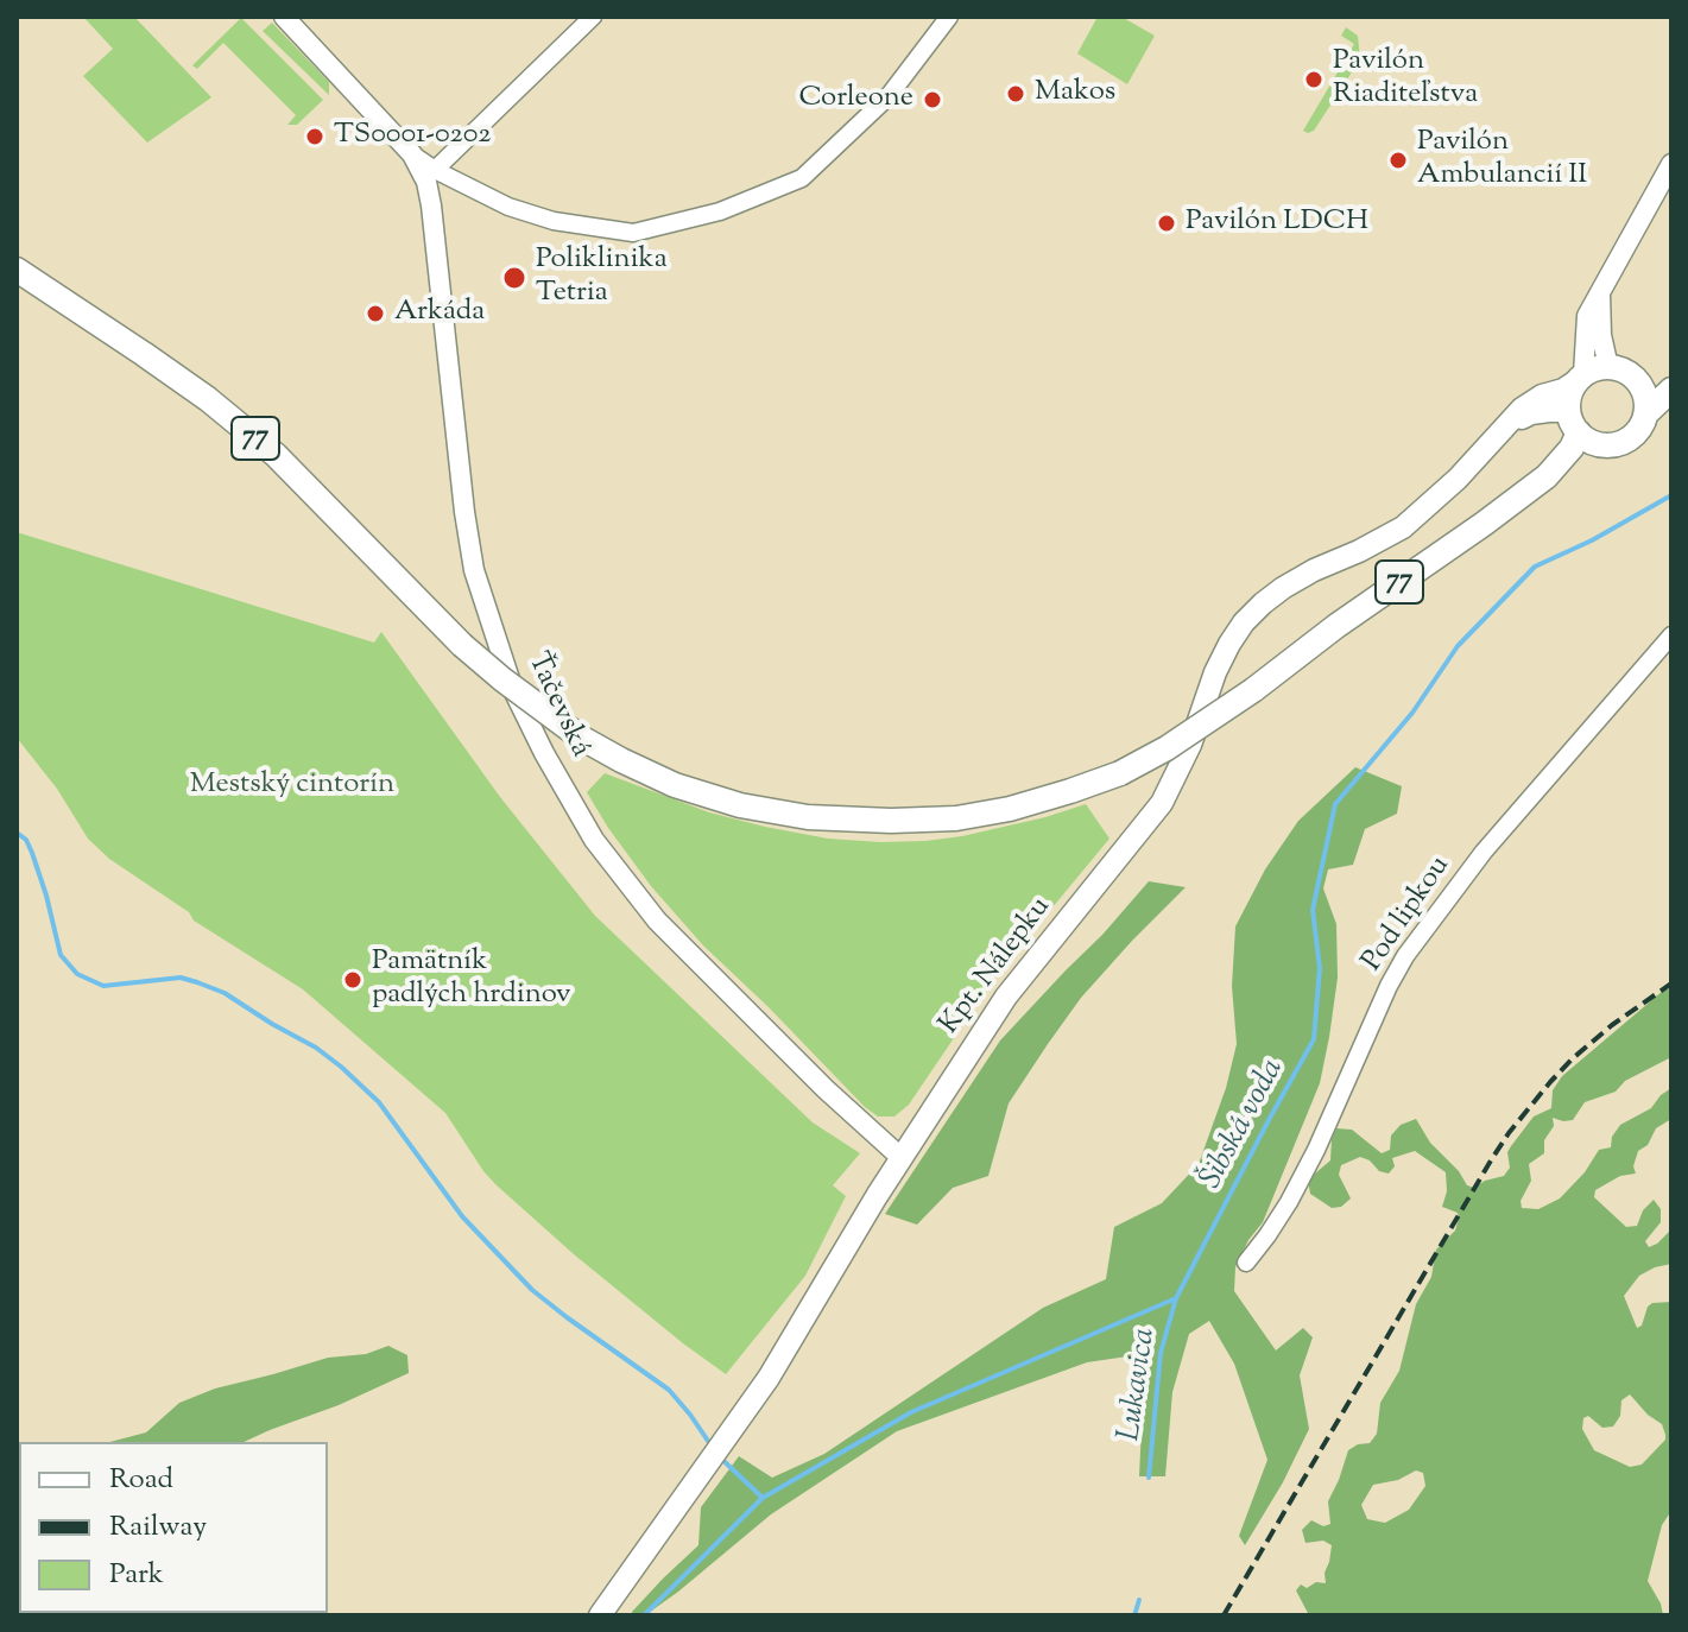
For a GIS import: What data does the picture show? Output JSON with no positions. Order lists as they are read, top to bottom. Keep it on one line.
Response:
{"streets":{"main road":["77","Kpt. Nálepku"],"street":["Ťačevská","Pod lipkou"]},"crossings":[["77","Kpt. Nálepku"],["Ťačevská","Kpt. Nálepku"]],"water":["Šibská voda","Lukavica"],"parks":["Mestský cintorín"],"places":["Pavilón Riaditeľstva","Makos","Corleone","TS0001-0202","Pavilón Ambulancií II","Pavilón LDCH","Poliklinika Tetria","Arkáda","Pamätník padlých hrdinov"],"legend":["Road","Railway","Park"]}
